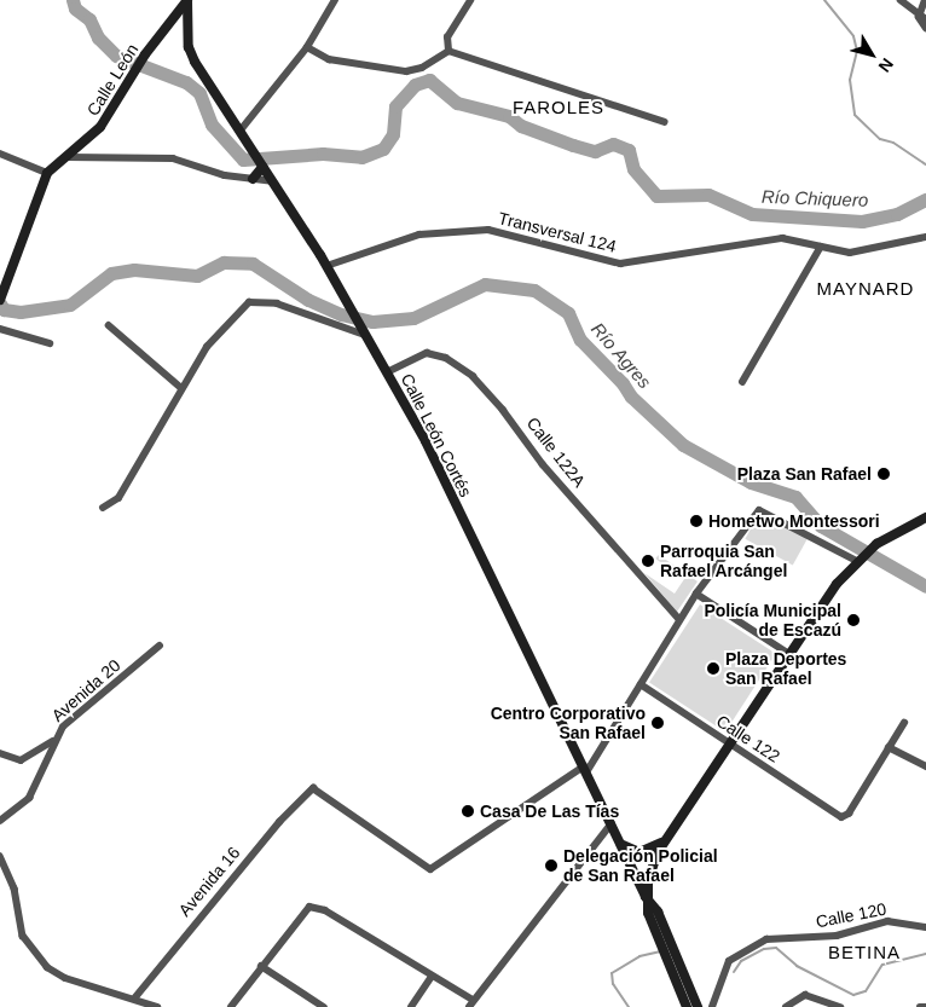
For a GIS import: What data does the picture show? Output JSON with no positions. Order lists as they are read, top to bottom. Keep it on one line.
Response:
{"streets":{"main road":["Calle León","Calle León Cortés"],"street":["Transversal 124","Calle 122A","Avenida 20","Calle 122","Avenida 16","Calle 120"]},"crossings":[["Calle León","Calle León Cortés"],["Transversal 124","Calle León Cortés"],["Calle León Cortés","Calle 122A"],["Calle León Cortés","Avenida 16"]],"districts":["FAROLES","MAYNARD","BETINA"],"water":["Río Chiquero","Río Agres"],"places":["Plaza San Rafael","Hometwo Montessori","Parroquia San Rafael Arcángel","Policía Municipal de Escazú","Plaza Deportes San Rafael","Centro Corporativo San Rafael","Casa De Las Tías","Delegación Policial de San Rafael"],"north":"bottom right"}
